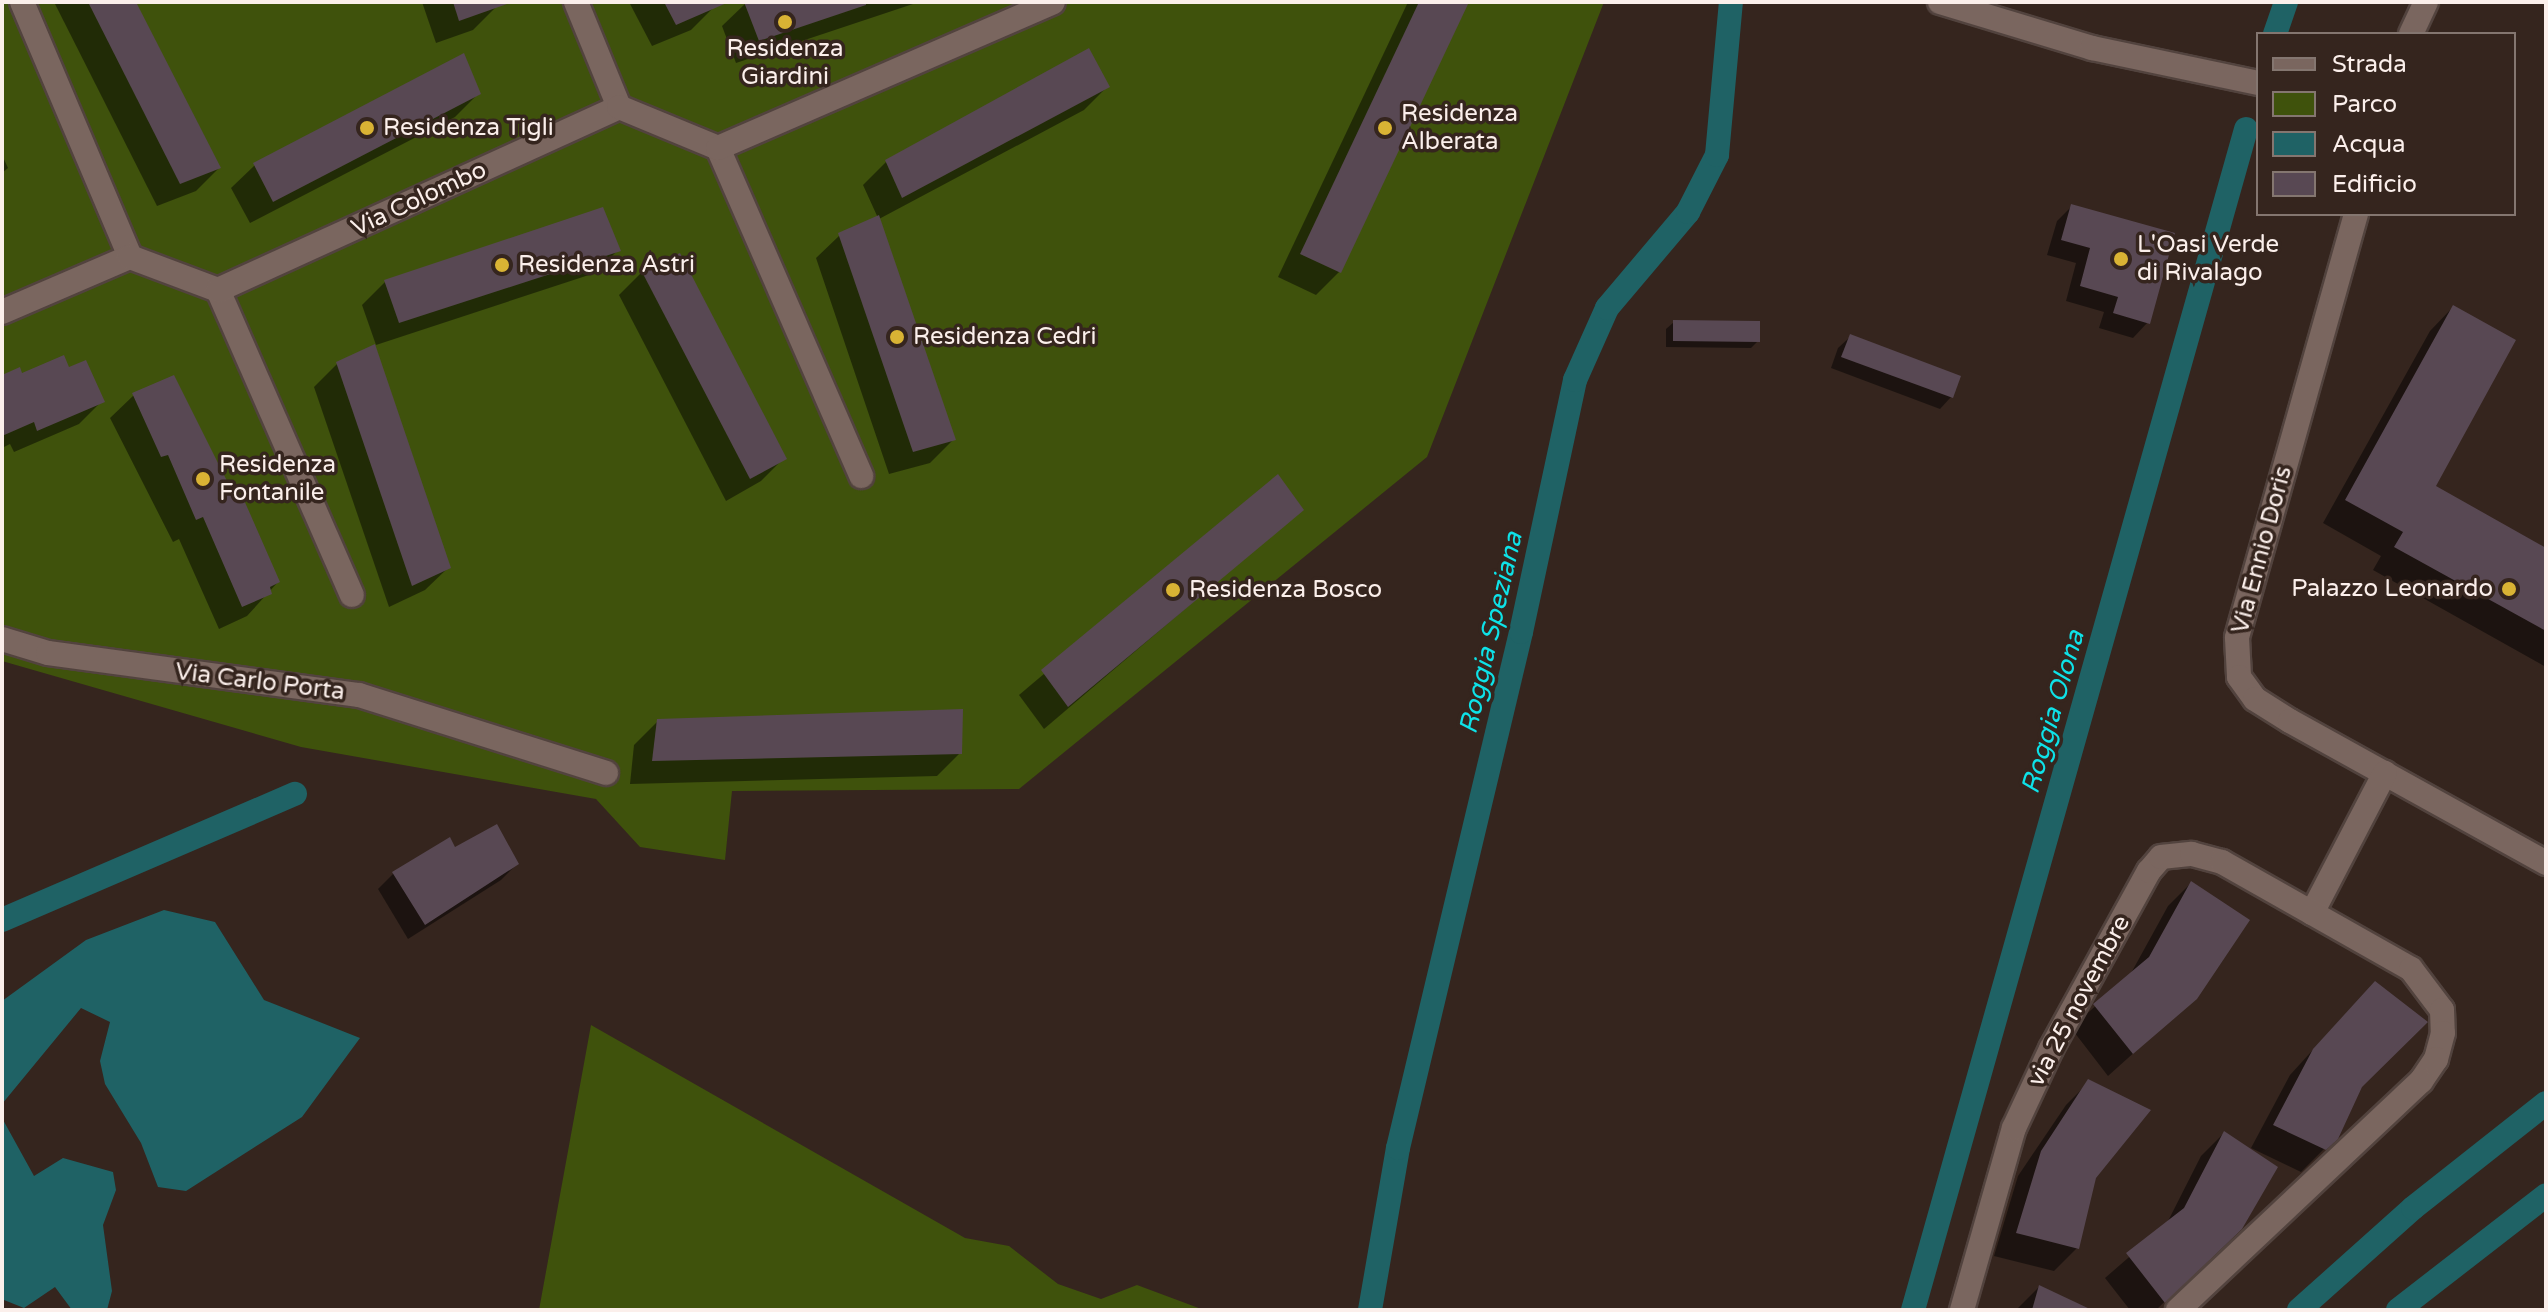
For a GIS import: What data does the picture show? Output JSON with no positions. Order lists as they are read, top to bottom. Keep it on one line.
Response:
{"streets":{"street":["Via Colombo","Via Ennio Doris","Via Carlo Porta","via 25 novembre"]},"water":["Roggia Speziana","Roggia Olona"],"places":["Residenza Giardini","Residenza Tigli","Residenza Alberata","L'Oasi Verde di Rivalago","Residenza Astri","Residenza Cedri","Residenza Fontanile","Palazzo Leonardo","Residenza Bosco"],"legend":["Strada","Parco","Acqua","Edificio"]}
